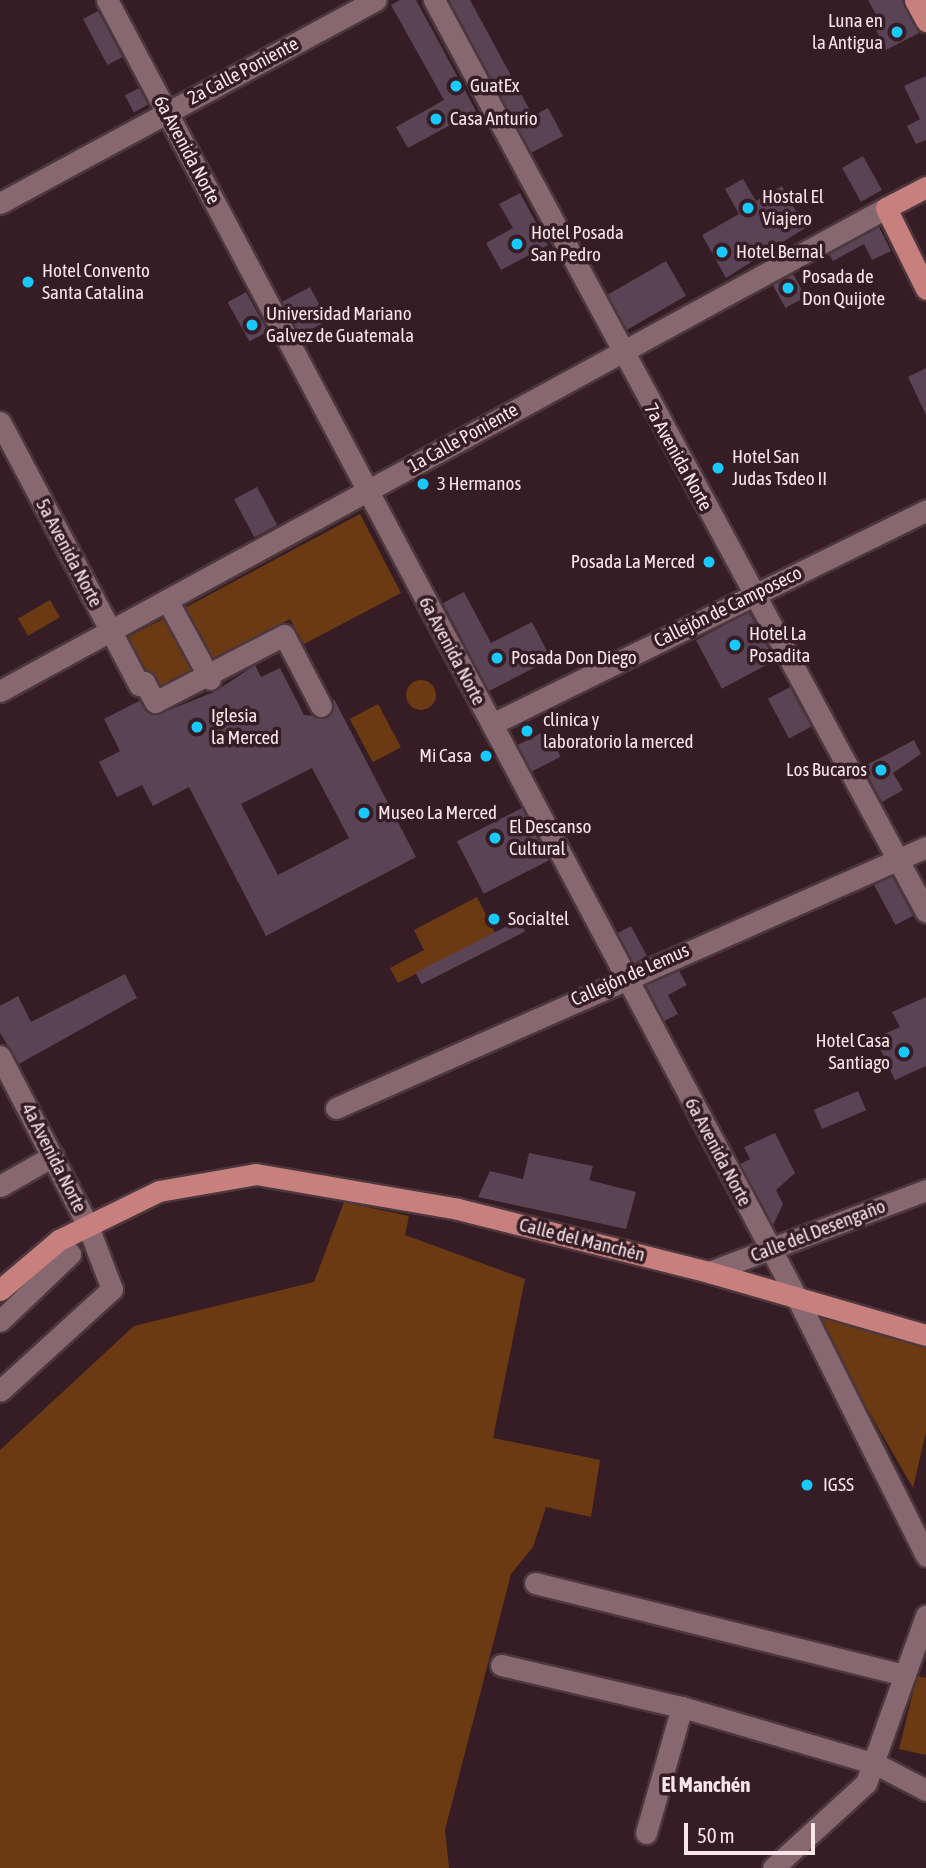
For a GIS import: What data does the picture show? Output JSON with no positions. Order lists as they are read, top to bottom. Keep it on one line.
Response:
{"streets":{"main road":["1a Calle Poniente","Calle del Manchén"],"street":["2a Calle Poniente","6a Avenida Norte","7a Avenida Norte","5a Avenida Norte","Callejón de Camposeco","Callejón de Lemus","4a Avenida Norte","Calle del Desengaño"]},"crossings":[["2a Calle Poniente","6a Avenida Norte"],["6a Avenida Norte","1a Calle Poniente"],["6a Avenida Norte","Callejón de Camposeco"],["6a Avenida Norte","Callejón de Lemus"],["6a Avenida Norte","Calle del Desengaño"],["6a Avenida Norte","Calle del Manchén"],["1a Calle Poniente","7a Avenida Norte"],["1a Calle Poniente","5a Avenida Norte"],["7a Avenida Norte","Callejón de Camposeco"],["7a Avenida Norte","Callejón de Lemus"],["4a Avenida Norte","Calle del Manchén"],["Calle del Desengaño","Calle del Manchén"]],"districts":["El Manchén"],"places":["Luna en la Antigua","GuatEx","Casa Anturio","Hostal El Viajero","Hotel Posada San Pedro","Hotel Bernal","Hotel Convento Santa Catalina","Posada de Don Quijote","Universidad Mariano Galvez de Guatemala","Hotel San Judas Tsdeo II","3 Hermanos","Posada La Merced","Hotel La Posadita","Posada Don Diego","Iglesia la Merced","clinica y laboratorio la merced","Mi Casa","Los Bucaros","Museo La Merced","El Descanso Cultural","Socialtel","Hotel Casa Santiago","IGSS"],"scale_bar":"50 m"}
